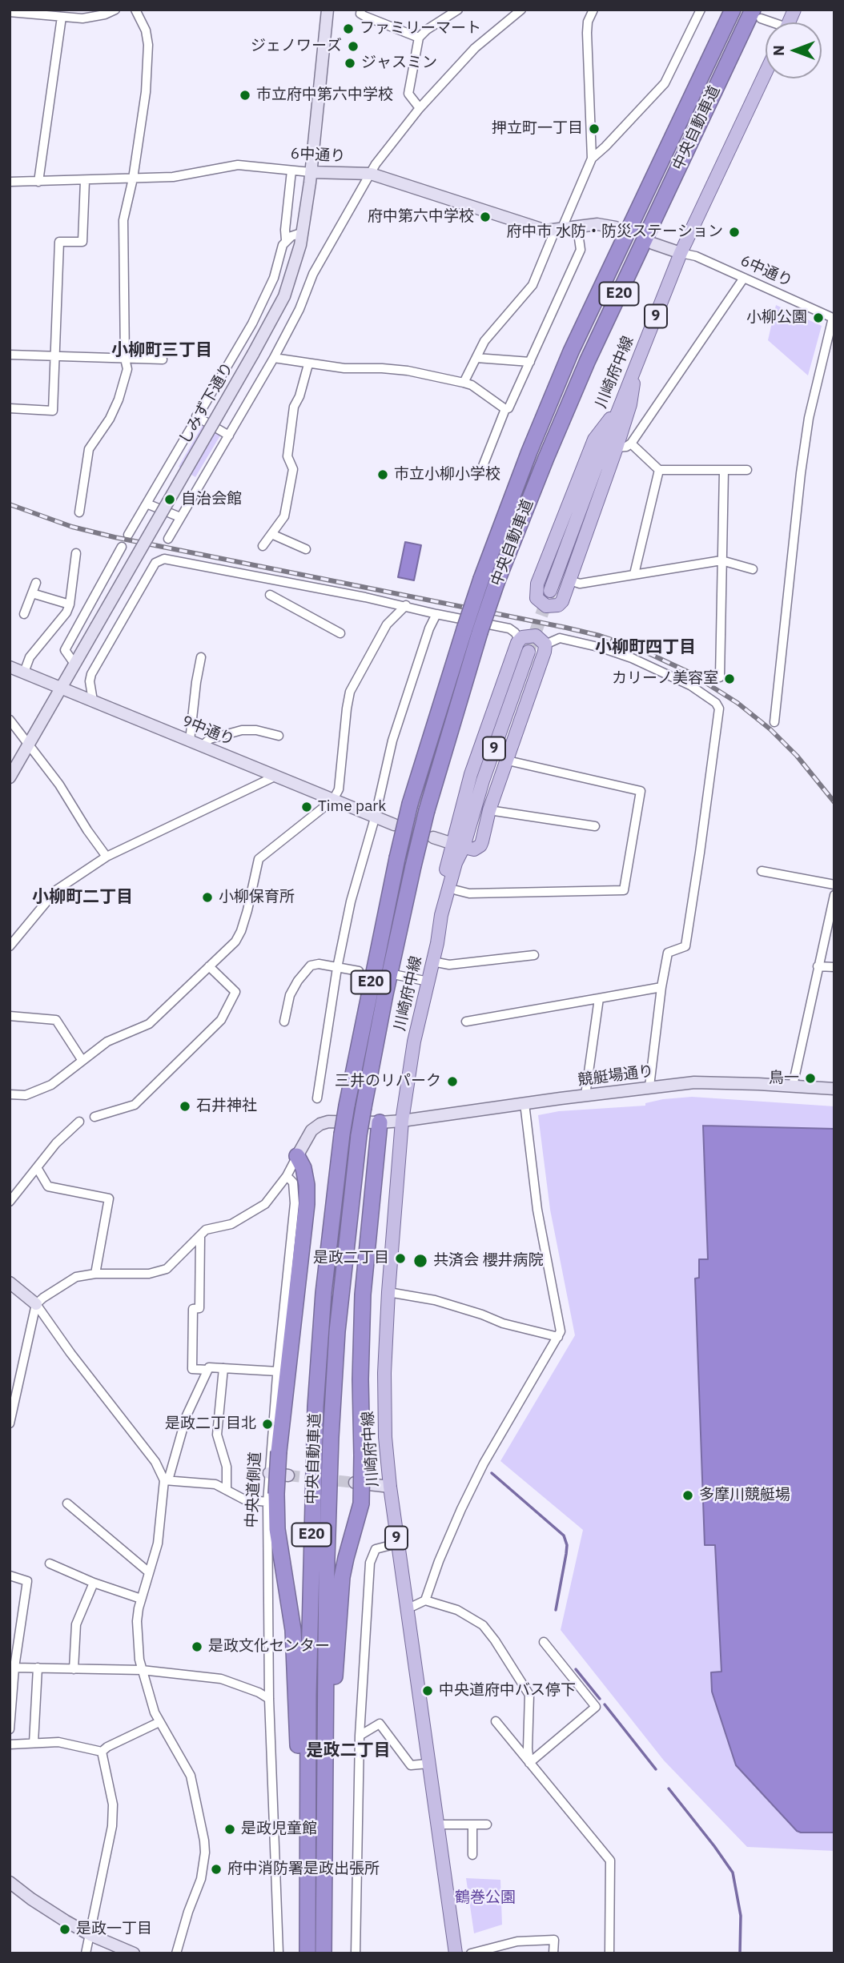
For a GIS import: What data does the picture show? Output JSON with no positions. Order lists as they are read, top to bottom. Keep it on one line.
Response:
{"streets":{"highway":["中央自動車道","E20"],"main road":["9","川崎府中線"],"street":["6中通り","しみず下通り","9中通り","競艇場通り","中央道側道"]},"crossings":[["6中通り","川崎府中線"],["6中通り","しみず下通り"],["川崎府中線","競艇場通り"],["しみず下通り","9中通り"]],"districts":["小柳町三丁目","小柳町四丁目","小柳町二丁目","是政二丁目"],"parks":["鶴巻公園"],"places":["ファミリーマート","ジェノワーズ","ジャスミン","市立府中第六中学校","押立町一丁目","府中第六中学校","府中市 水防・防災ステーション","小柳公園","市立小柳小学校","自治会館","カリーノ美容室","Time park","小柳保育所","鳥一","三井のリパーク","石井神社","是政二丁目","共済会 櫻井病院","是政二丁目北","多摩川競艇場","是政文化センター","中央道府中バス停下","是政児童館","府中消防署是政出張所","是政一丁目"],"north":"left"}
